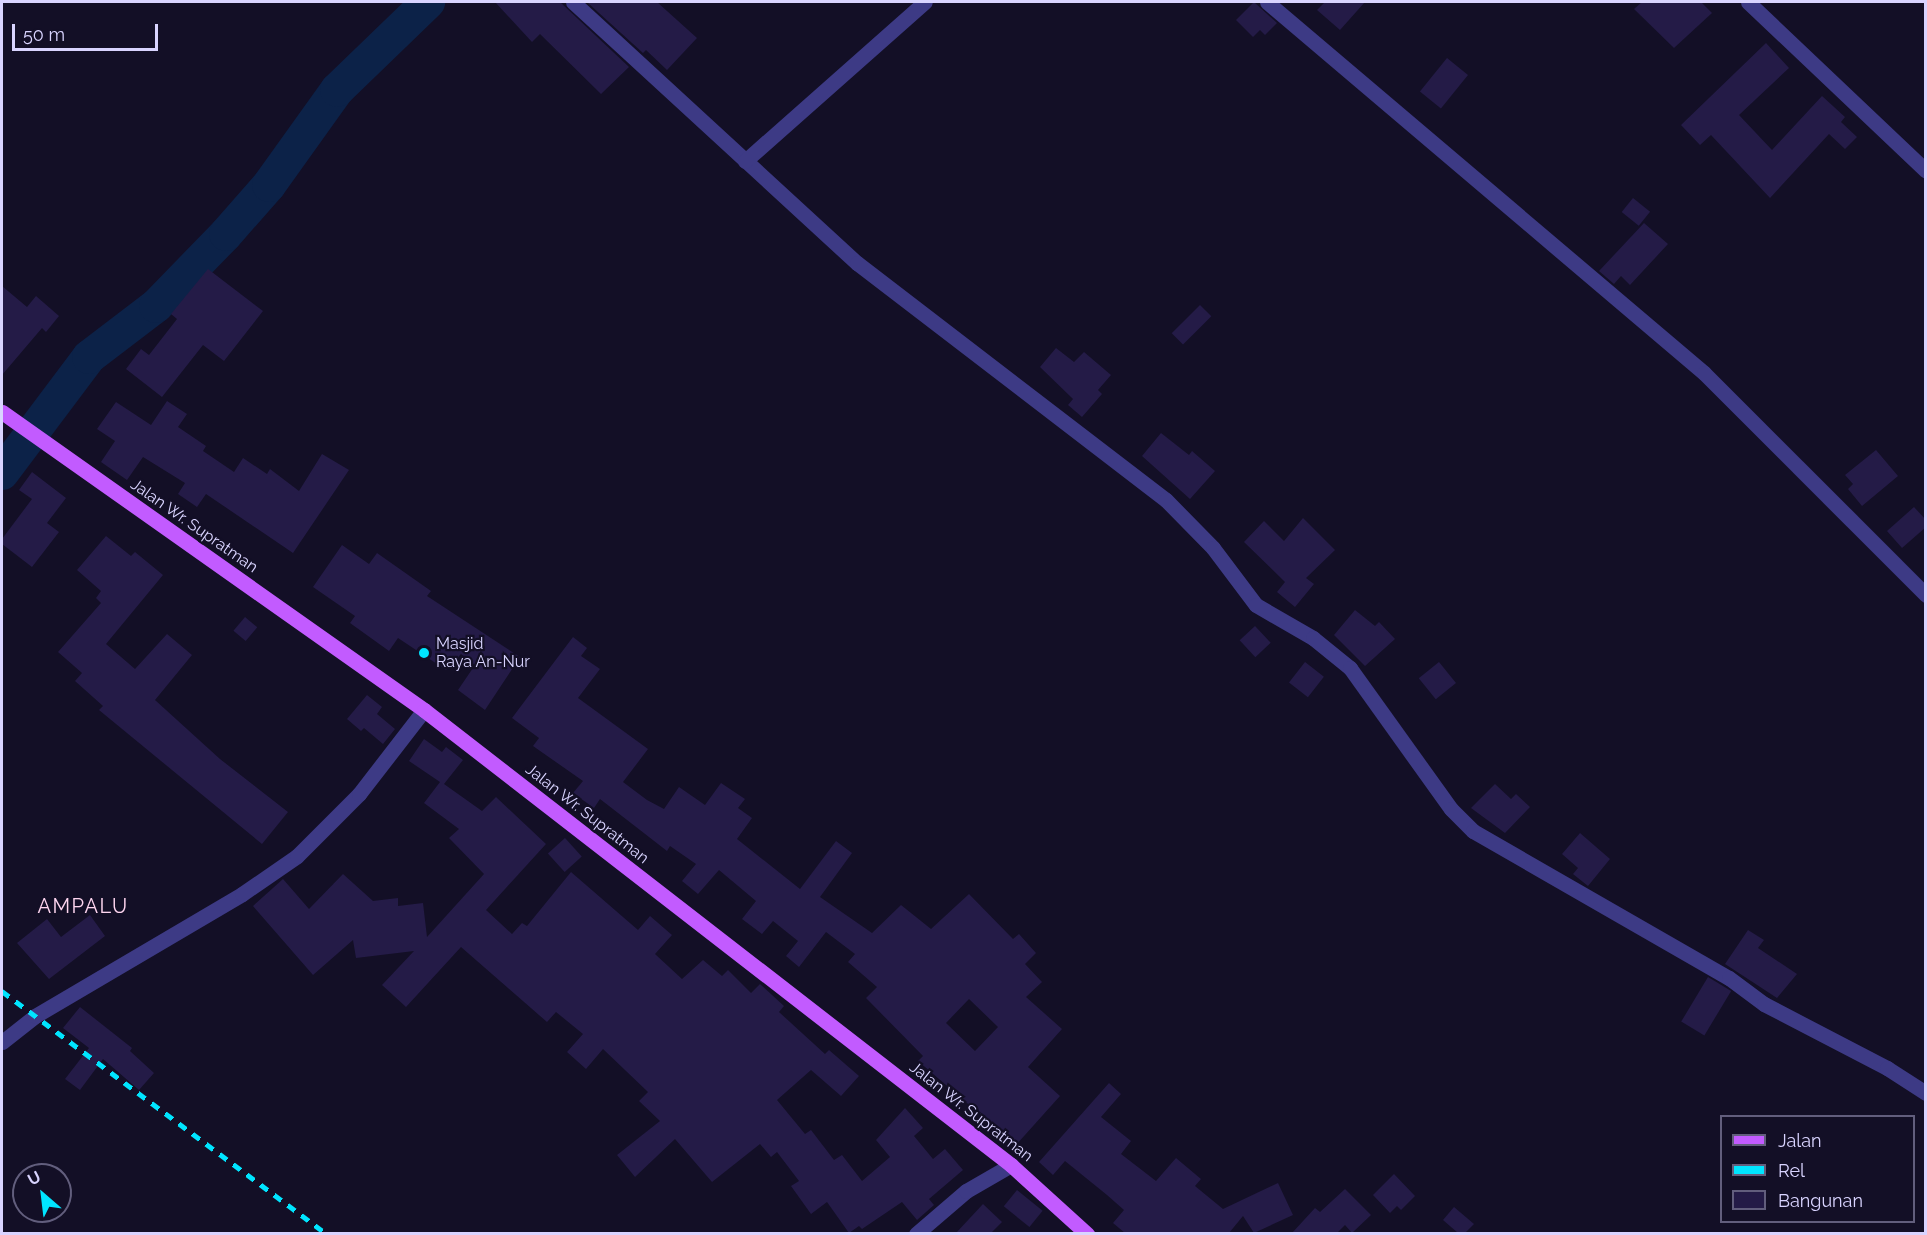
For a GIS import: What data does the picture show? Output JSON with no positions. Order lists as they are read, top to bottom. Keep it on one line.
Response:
{"streets":{"main road":["Jalan Wr. Supratman"]},"districts":["AMPALU"],"places":["Masjid Raya An-Nur"],"legend":["Jalan","Rel","Bangunan"],"scale_bar":"50 m","north":"top left"}
